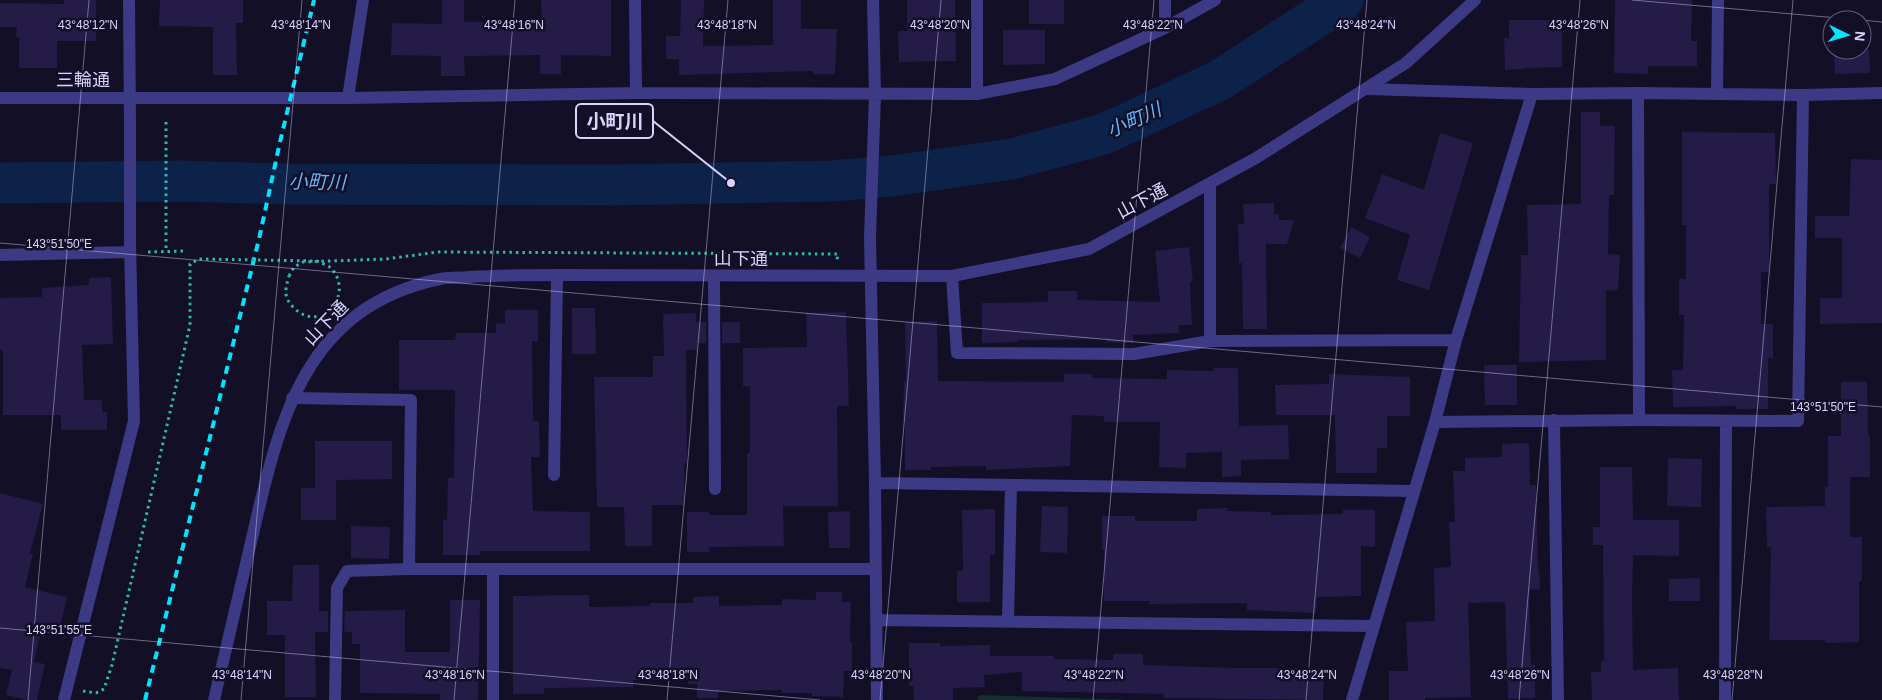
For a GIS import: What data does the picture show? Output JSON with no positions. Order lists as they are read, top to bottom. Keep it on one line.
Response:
{"streets":{"street":["三輪通","山下通"]},"water":["小町川"],"places":["小町川"],"north":"right","coordinates":["43°48'12\"N","43°48'14\"N","43°48'16\"N","43°48'18\"N","43°48'20\"N","43°48'22\"N","43°48'24\"N","43°48'26\"N","143°51'50\"E","143°51'55\"E","43°48'28\"N"]}
